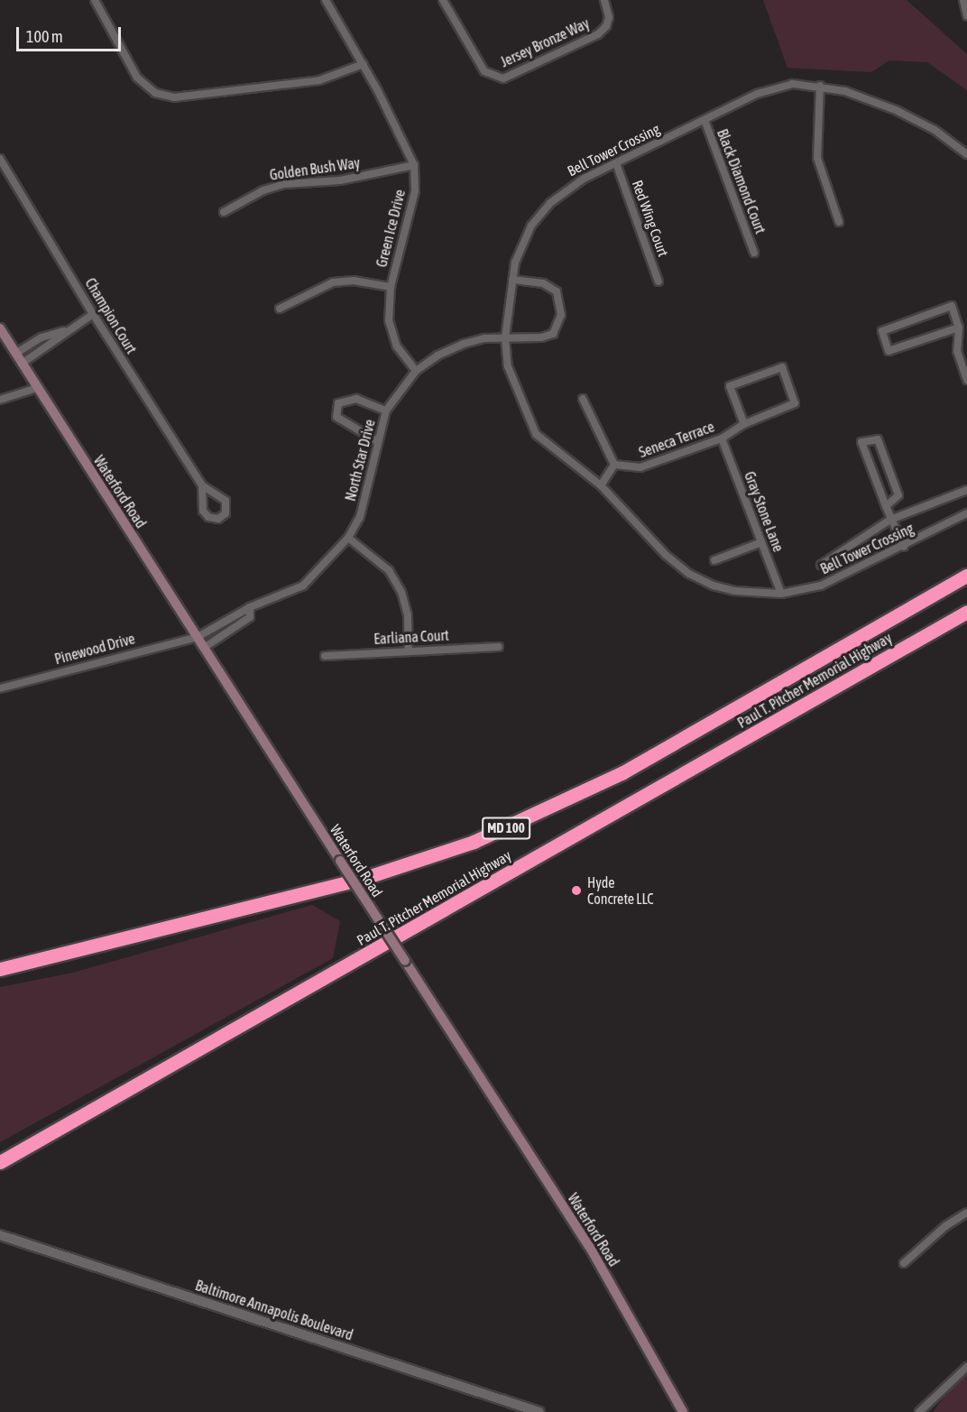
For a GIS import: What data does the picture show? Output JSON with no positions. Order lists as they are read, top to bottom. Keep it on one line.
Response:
{"streets":{"highway":["Paul T. Pitcher Memorial Highway","MD 100"],"main road":["Waterford Road"],"street":["Jersey Bronze Way","Bell Tower Crossing","Golden Bush Way","Black Diamond Court","Red Wing Court","Green Ice Drive","Champion Court","Seneca Terrace","North Star Drive","Gray Stone Lane","Earliana Court","Pinewood Drive","Baltimore Annapolis Boulevard"]},"crossings":[["Bell Tower Crossing","Black Diamond Court"],["Bell Tower Crossing","Red Wing Court"],["Bell Tower Crossing","North Star Drive"],["Bell Tower Crossing","Gray Stone Lane"],["Golden Bush Way","Green Ice Drive"],["Green Ice Drive","North Star Drive"],["Seneca Terrace","Gray Stone Lane"],["North Star Drive","Waterford Road"],["North Star Drive","Pinewood Drive"],["Waterford Road","Pinewood Drive"]],"places":["Hyde Concrete LLC"],"scale_bar":"100 m"}
